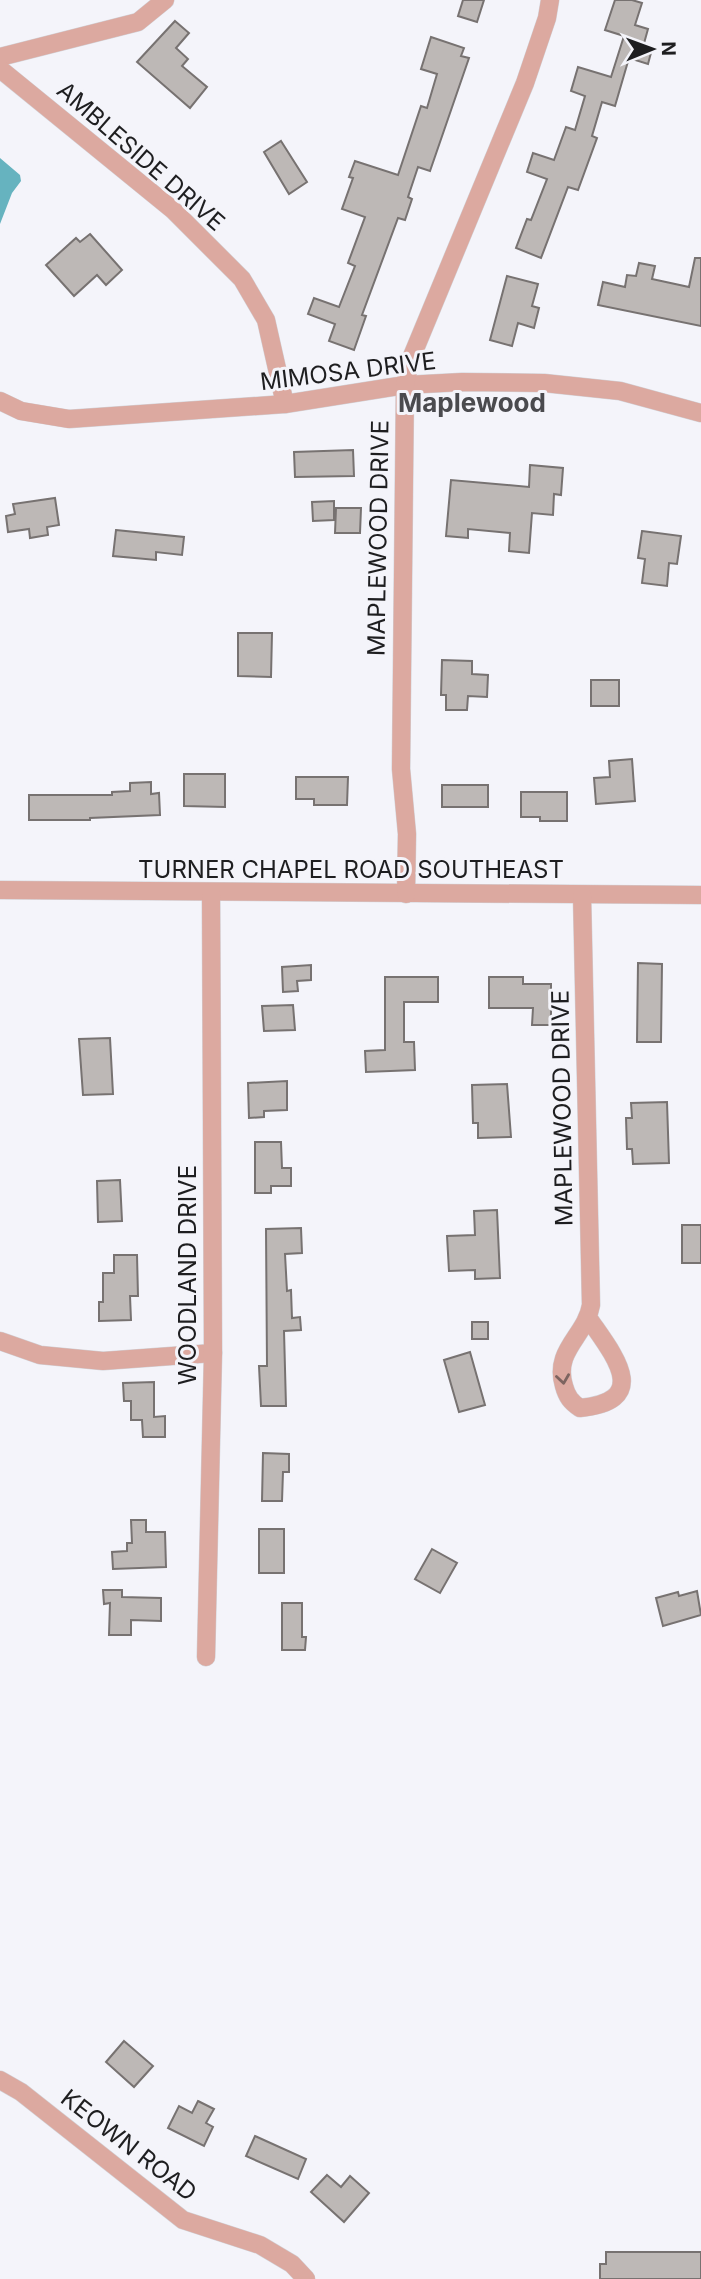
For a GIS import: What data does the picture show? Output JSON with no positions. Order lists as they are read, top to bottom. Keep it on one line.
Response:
{"streets":{"street":["AMBLESIDE DRIVE","MIMOSA DRIVE","MAPLEWOOD DRIVE","TURNER CHAPEL ROAD SOUTHEAST","WOODLAND DRIVE","KEOWN ROAD"]},"crossings":[["AMBLESIDE DRIVE","MIMOSA DRIVE"],["MIMOSA DRIVE","MAPLEWOOD DRIVE"],["MAPLEWOOD DRIVE","TURNER CHAPEL ROAD SOUTHEAST"],["TURNER CHAPEL ROAD SOUTHEAST","WOODLAND DRIVE"]],"districts":["Maplewood"],"north":"right"}
